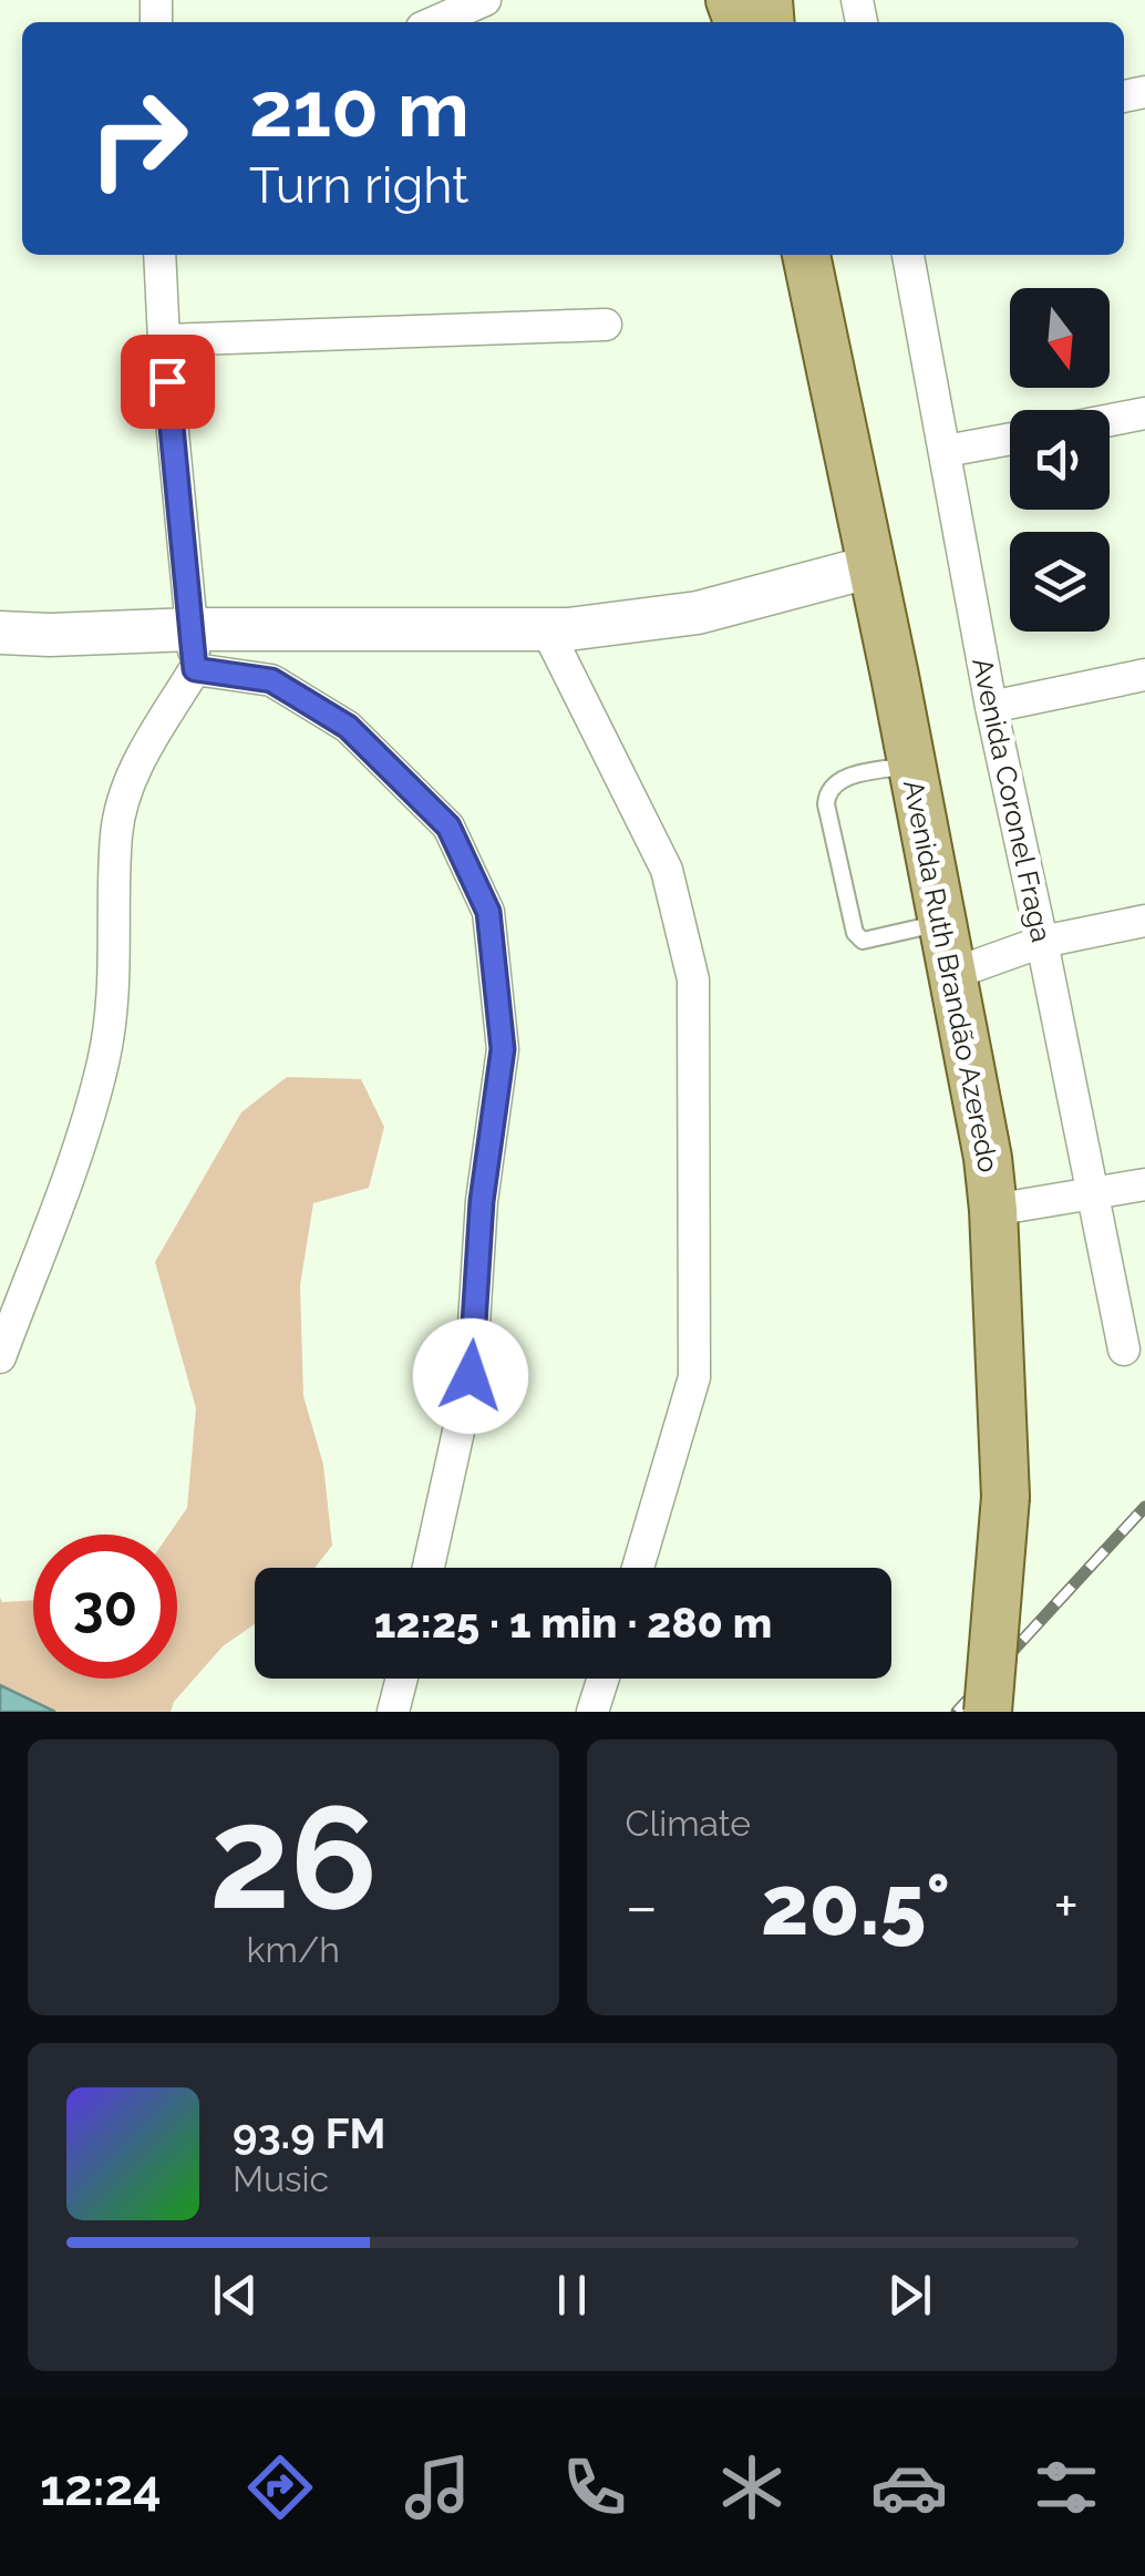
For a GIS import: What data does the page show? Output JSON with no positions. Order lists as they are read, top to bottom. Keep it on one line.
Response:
{"streets":{"main road":["Avenida Ruth Brandão Azeredo"],"street":["Avenida Coronel Fraga"]},"north":"bottom","page":{"turn":["210 m","Turn right"],"limit":"30","trip":"12:25 · 1 min · 280 m","tile":[["26","km/h"],"Climate"],"heat":["−","20.5°","+"],"song":["93.9 FM","Music"],"tabs":"12:24"}}
